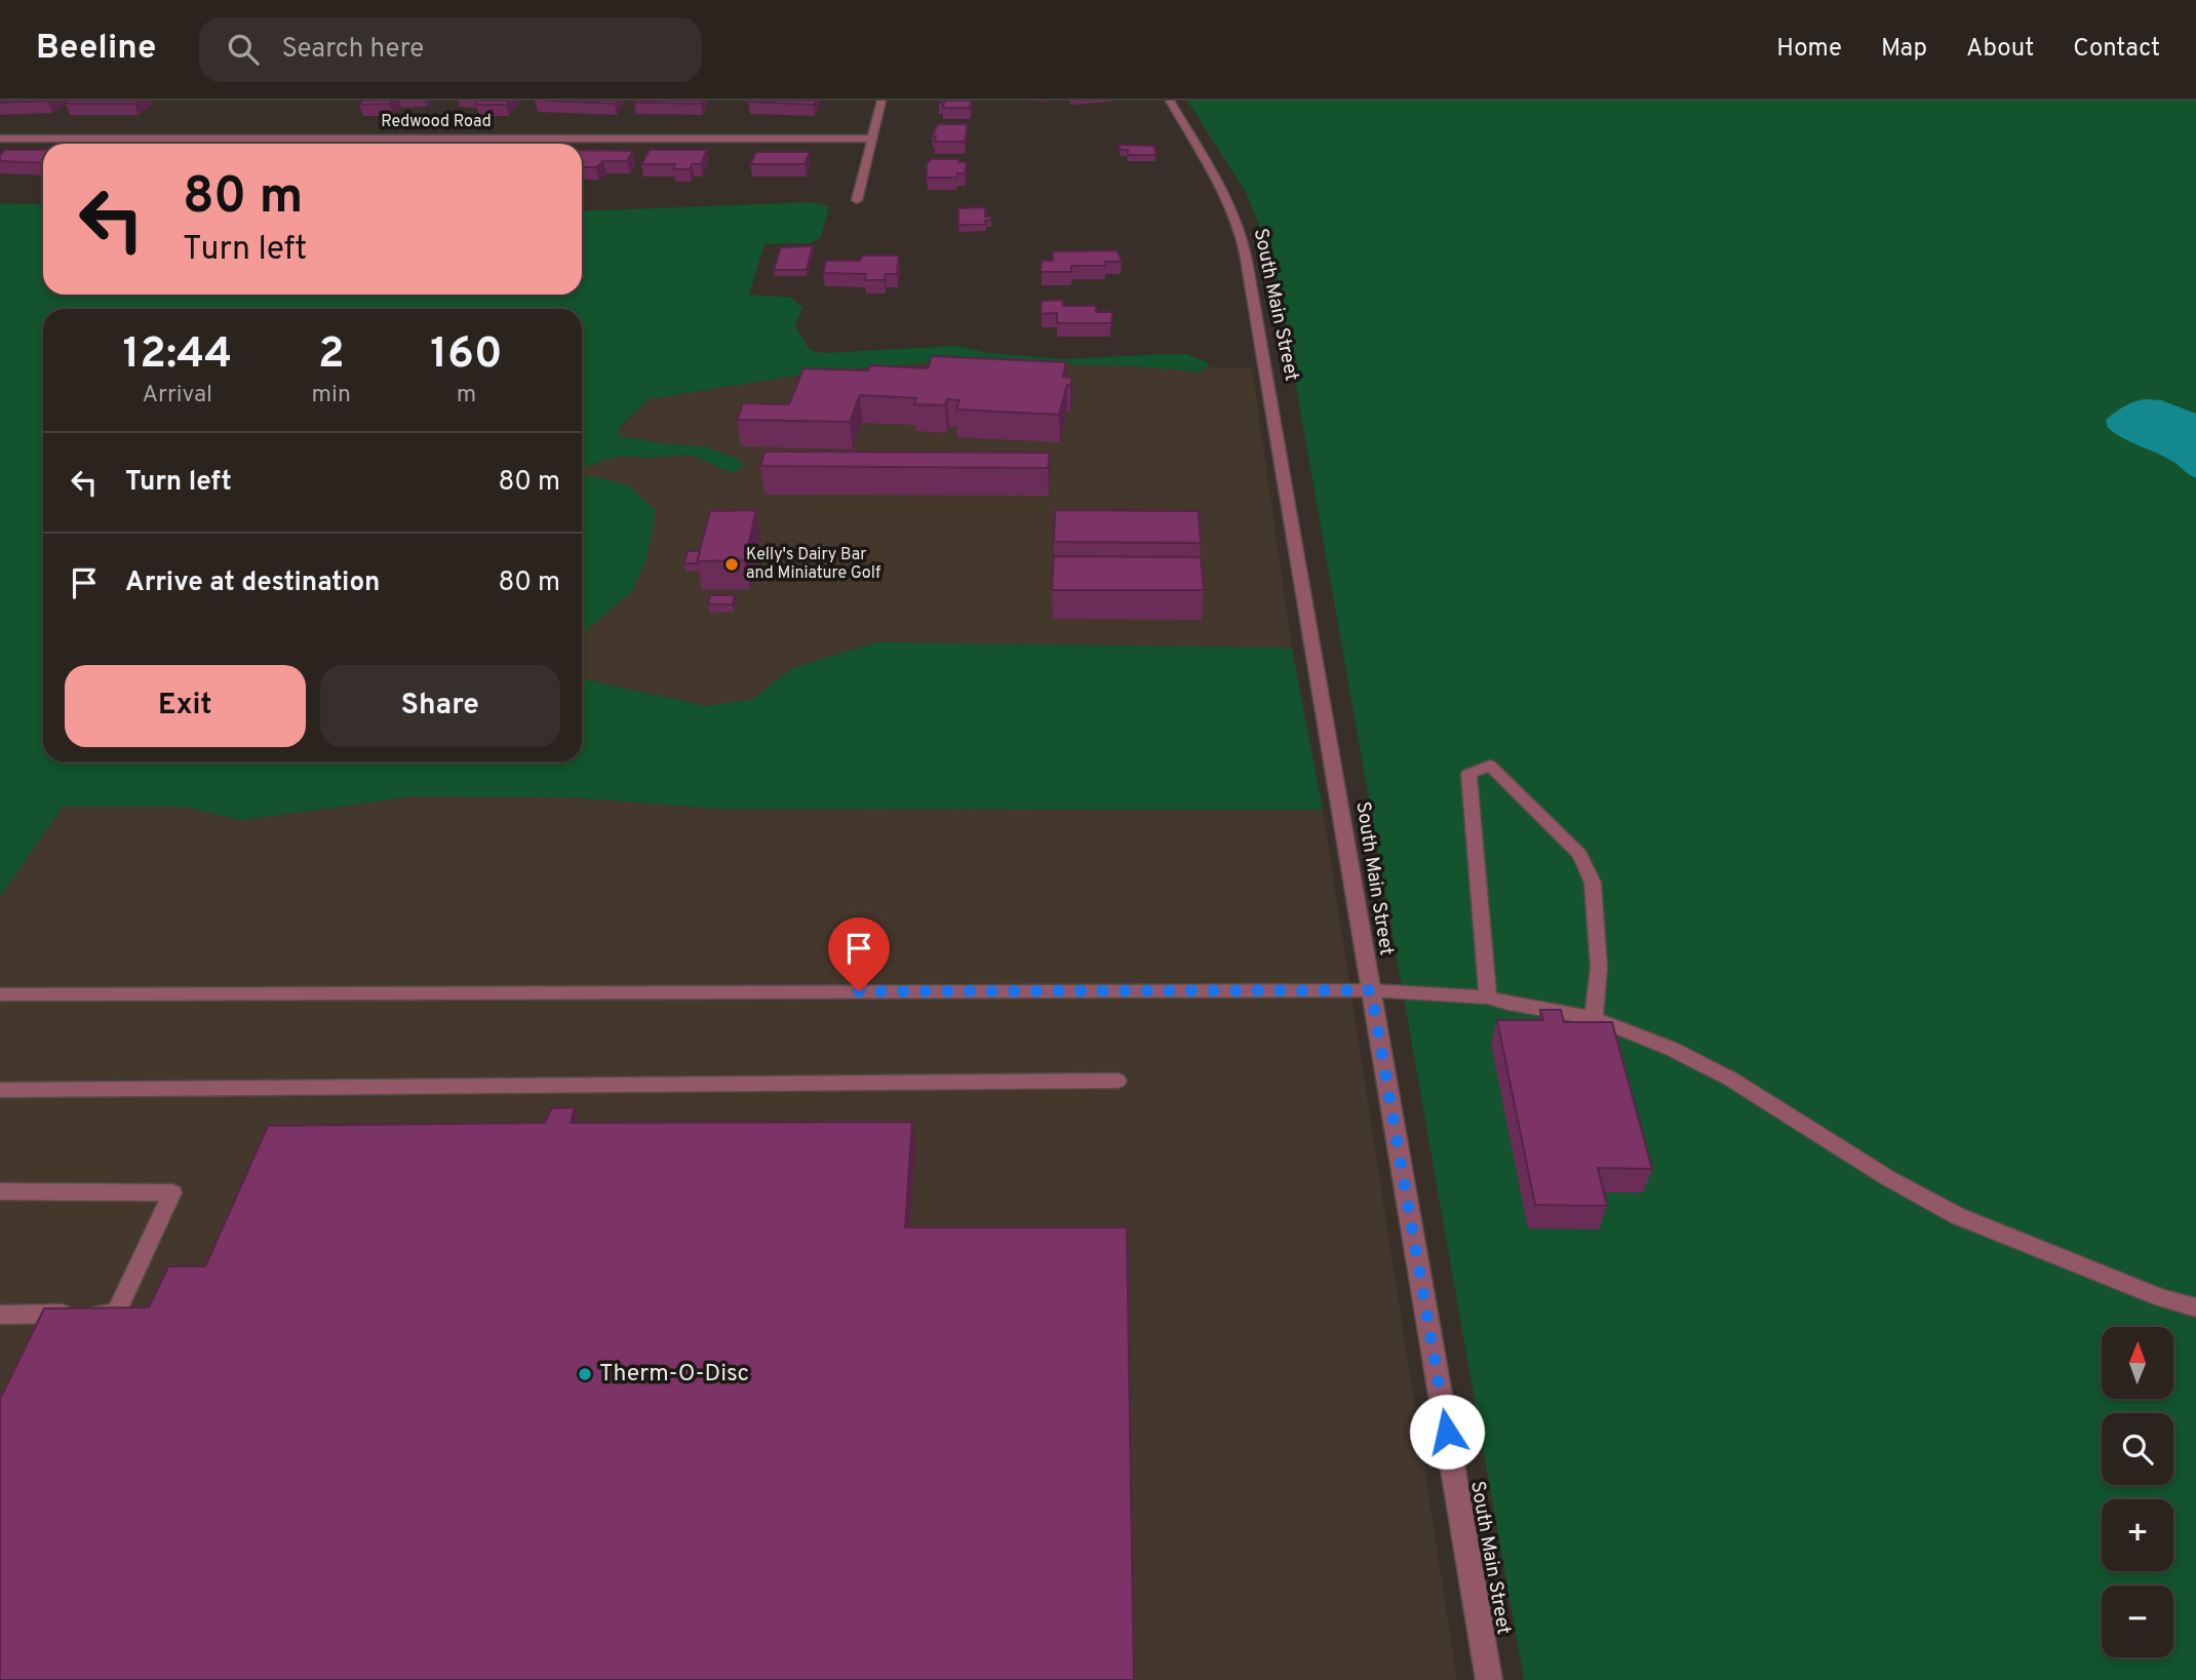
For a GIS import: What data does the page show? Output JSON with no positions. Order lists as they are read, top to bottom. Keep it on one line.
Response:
{"streets":{"street":["Redwood Road","South Main Street"]},"places":["Kelly's Dairy Bar and Miniature Golf","Therm-O-Disc"],"north":"top","page":{"header":"Beeline","search":"Search here","nav":["Home","Map","About","Contact"],"turn":["80 m","Turn left"],"eta":["12:44","Arrival","2","min","160","m"],"list":[{"name":"Turn left","value":"80 m"},{"name":"Arrive at destination","value":"80 m"}],"buttons":["Exit","Share"],"map_buttons":["+","−"]}}
